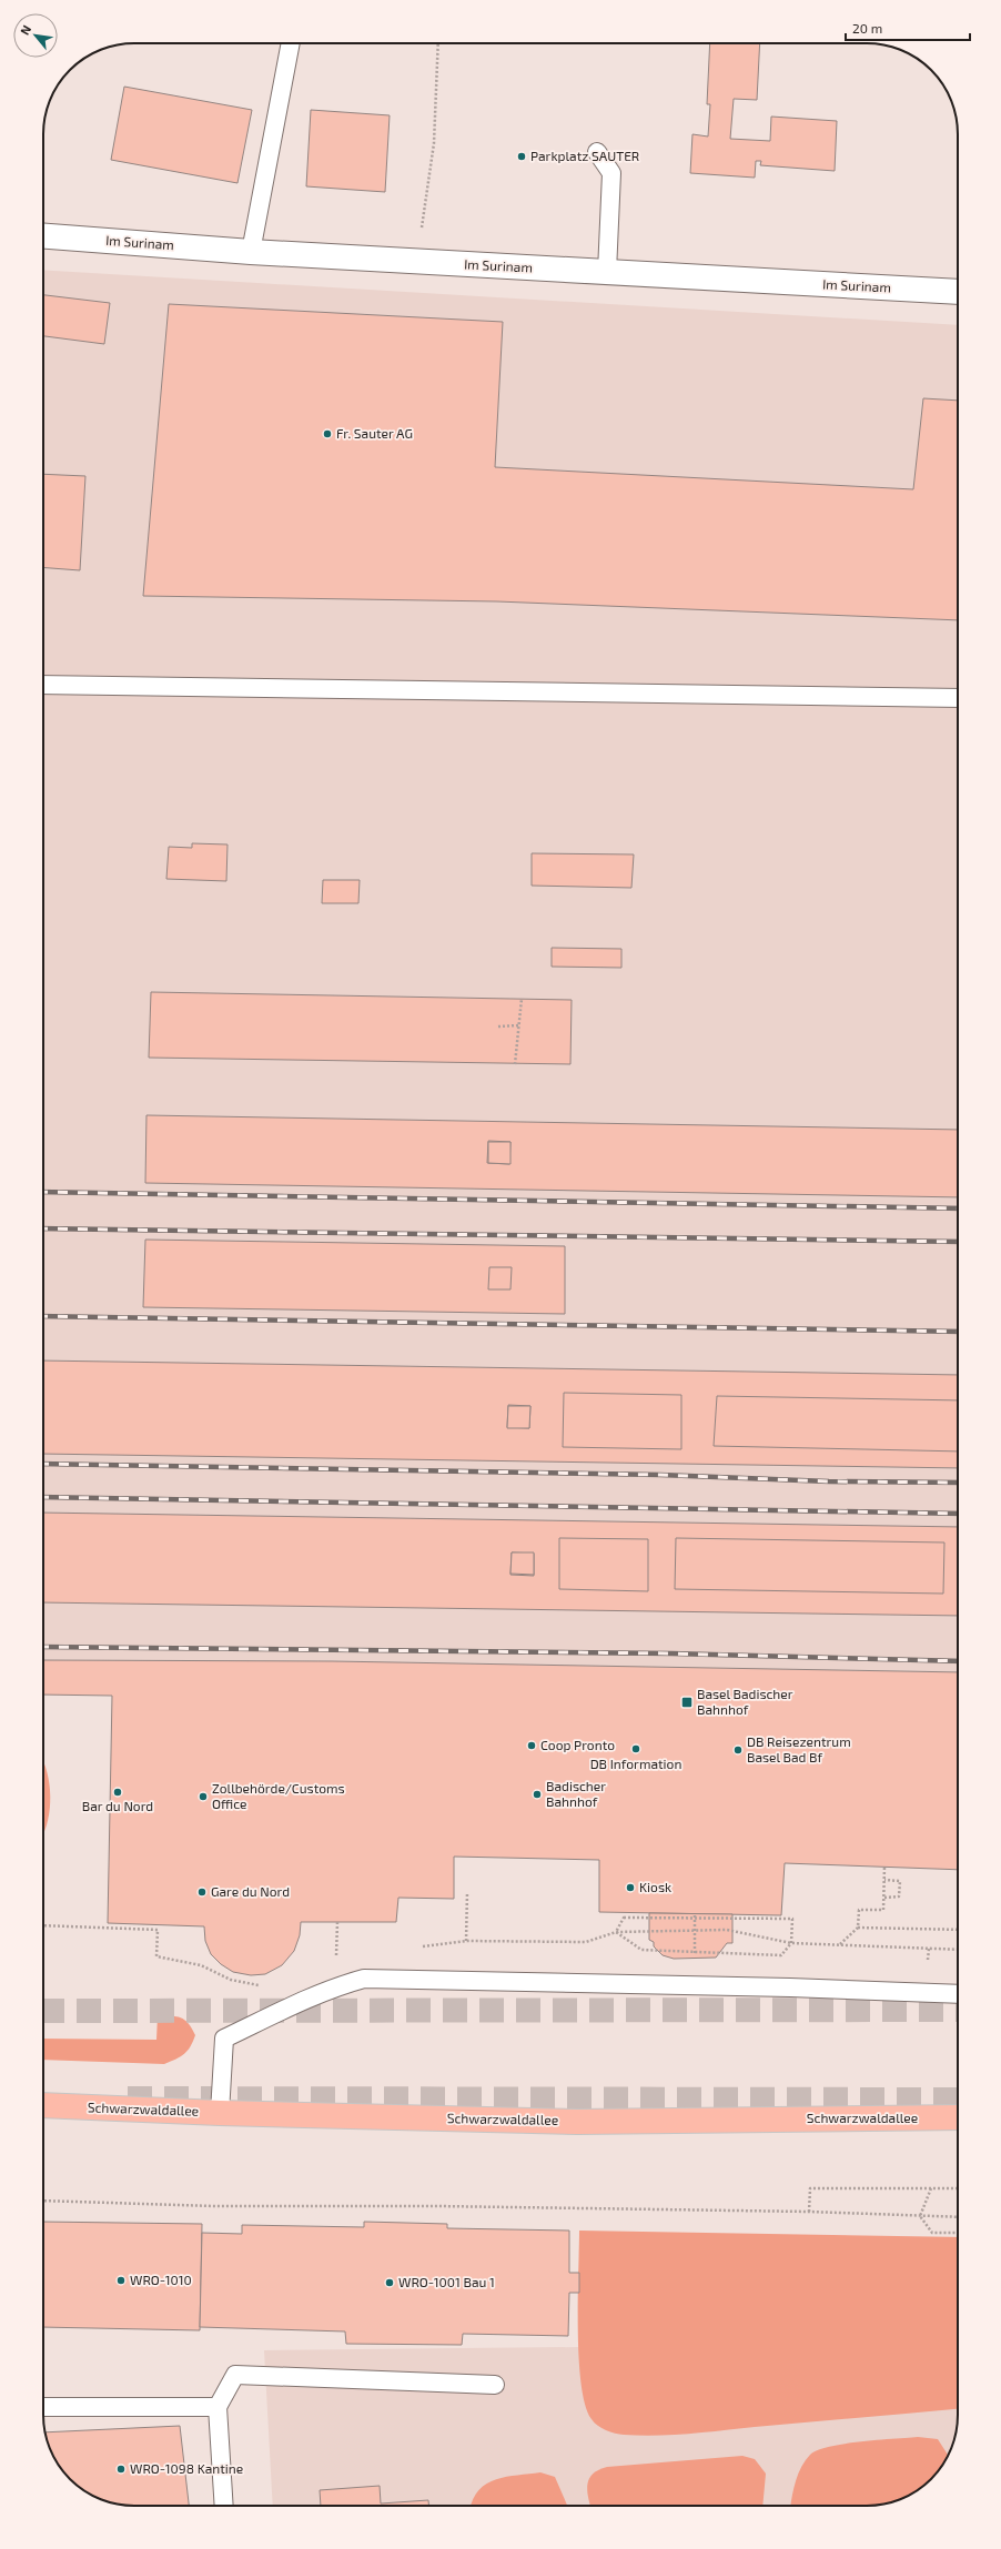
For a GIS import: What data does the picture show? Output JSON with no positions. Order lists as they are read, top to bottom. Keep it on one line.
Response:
{"streets":{"main road":["Schwarzwaldallee"],"street":["Im Surinam"]},"places":{"other":["Parkplatz SAUTER","Fr. Sauter AG","Coop Pronto","DB Information","DB Reisezentrum Basel Bad Bf","Bar du Nord","Badischer Bahnhof","Zollbehörde/Customs Office","Kiosk","Gare du Nord","WRO-1010","WRO-1001 Bau 1","WRO-1098 Kantine"],"transit":["Basel Badischer Bahnhof"]},"scale_bar":"20 m","north":"top left"}
